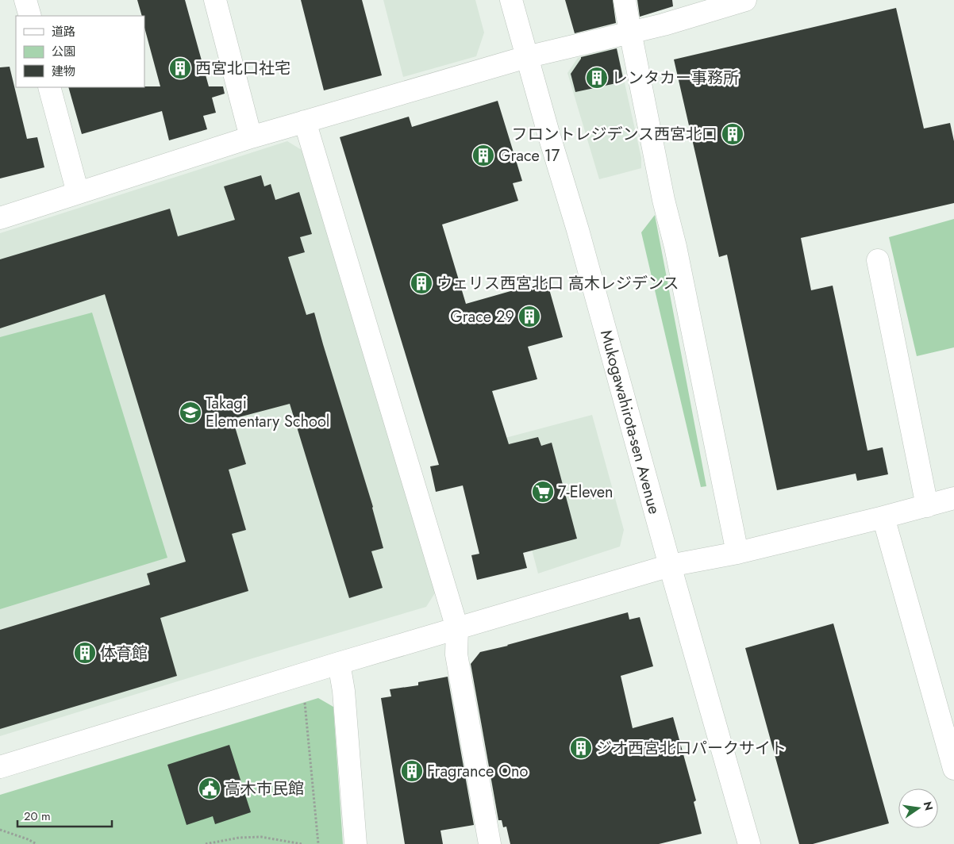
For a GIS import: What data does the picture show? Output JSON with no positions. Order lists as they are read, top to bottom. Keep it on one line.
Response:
{"streets":{"street":["Mukogawahirota-sen Avenue"]},"places":{"building":["西宮北口社宅","レンタカー事務所","フロントレジデンス西宮北口","Grace 17","ウェリス西宮北口 高木レジデンス","Grace 29","体育館","ジオ西宮北口パークサイト","Fragrance Ono"],"school or university":["Takagi Elementary School"],"supermarket":["7-Eleven"],"public building":["高木市民館"]},"legend":["道路","公園","建物"],"scale_bar":"20 m","north":"right"}
